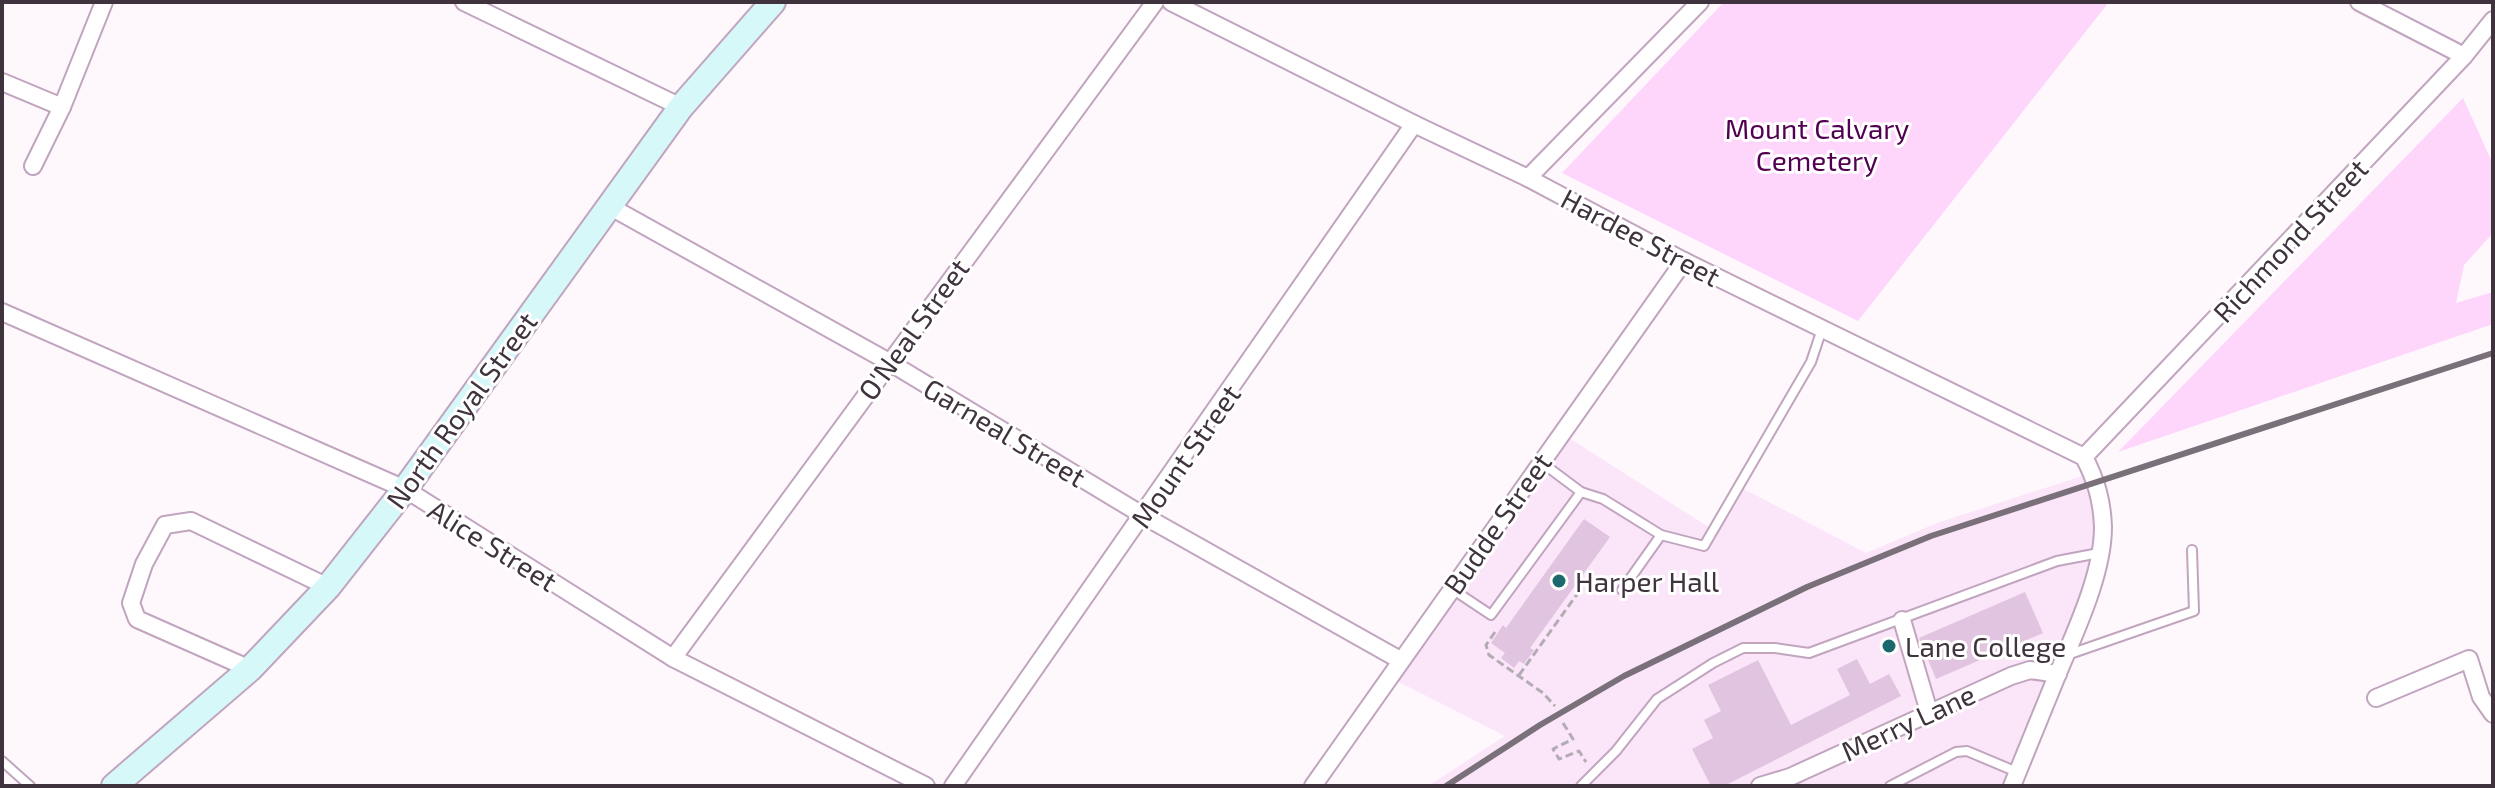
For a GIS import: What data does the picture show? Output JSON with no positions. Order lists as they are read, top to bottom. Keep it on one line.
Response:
{"streets":{"main road":["North Royal Street"],"street":["Hardee Street","Richmond Street","O'Neal Street","Garneal Street","Mount Street","Budde Street","Alice Street","Merry Lane"]},"crossings":[["Hardee Street","Richmond Street"],["Hardee Street","Mount Street"],["Hardee Street","Budde Street"],["O'Neal Street","Garneal Street"],["O'Neal Street","Alice Street"],["North Royal Street","Garneal Street"],["North Royal Street","Alice Street"],["Garneal Street","Mount Street"],["Garneal Street","Budde Street"]],"parks":["Mount Calvary Cemetery"],"places":["Harper Hall","Lane College"]}
